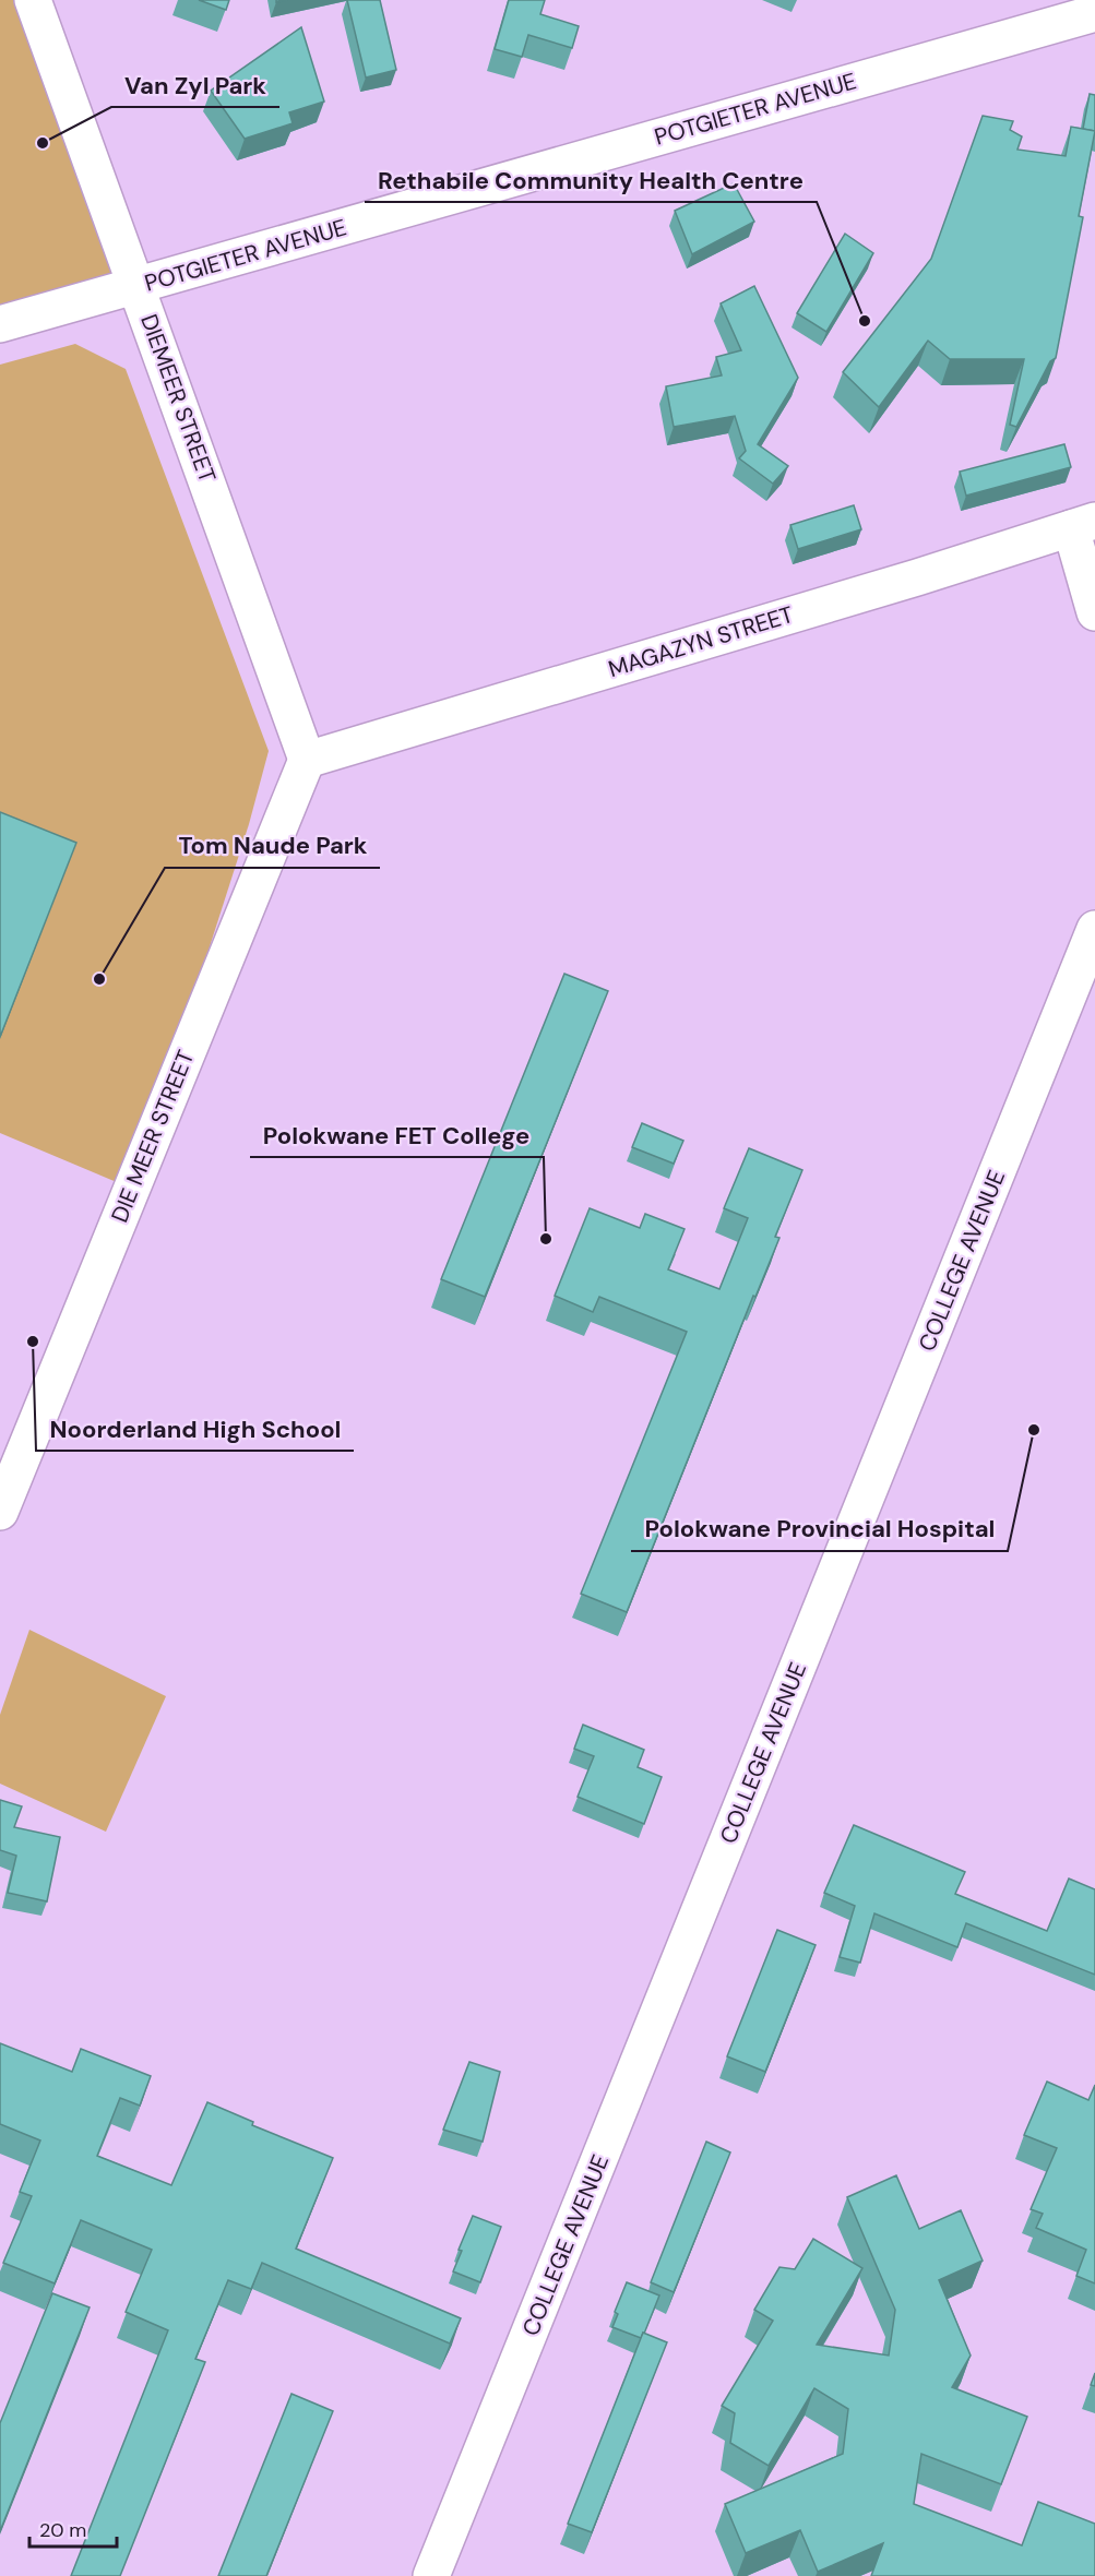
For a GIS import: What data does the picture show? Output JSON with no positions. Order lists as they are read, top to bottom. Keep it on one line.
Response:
{"streets":{"street":["POTGIETER AVENUE","DIEMEER STREET","MAGAZYN STREET","DIE MEER STREET","COLLEGE AVENUE"]},"crossings":[["POTGIETER AVENUE","DIEMEER STREET"],["DIEMEER STREET","MAGAZYN STREET"],["DIEMEER STREET","DIE MEER STREET"],["MAGAZYN STREET","DIE MEER STREET"]],"places":["Van Zyl Park","Rethabile Community Health Centre","Tom Naude Park","Polokwane FET College","Noorderland High School","Polokwane Provincial Hospital"],"scale_bar":"20 m"}
